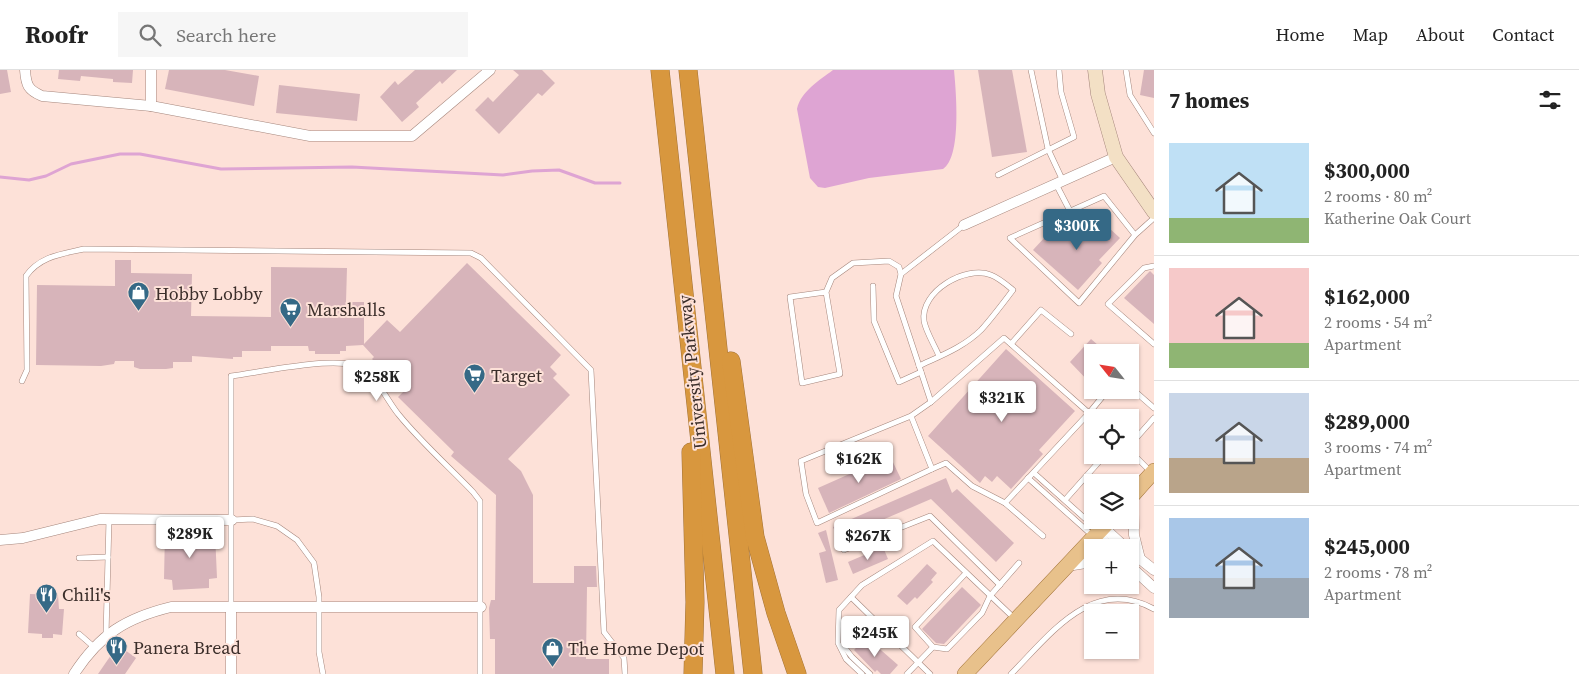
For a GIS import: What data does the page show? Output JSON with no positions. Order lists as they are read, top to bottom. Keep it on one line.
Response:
{"streets":{"highway":["University Parkway"]},"places":{"shop":["Hobby Lobby","The Home Depot"],"supermarket":["Marshalls","Target"],"restaurant":["Chili's","Panera Bread"]},"north":"top left","page":{"header":"Roofr","search":"Search here","nav":["Home","Map","About","Contact"],"heading":"7 homes","list":[{"name":"$300,000","note":"2 rooms · 80 m² · Katherine Oak Court"},{"name":"$162,000","note":"2 rooms · 54 m² · Apartment"},{"name":"$289,000","note":"3 rooms · 74 m² · Apartment"},{"name":"$245,000","note":"2 rooms · 78 m² · Apartment"}],"price":["$300K","$258K","$321K","$162K","$289K","$267K","$245K"],"map_buttons":["+","−"]}}
